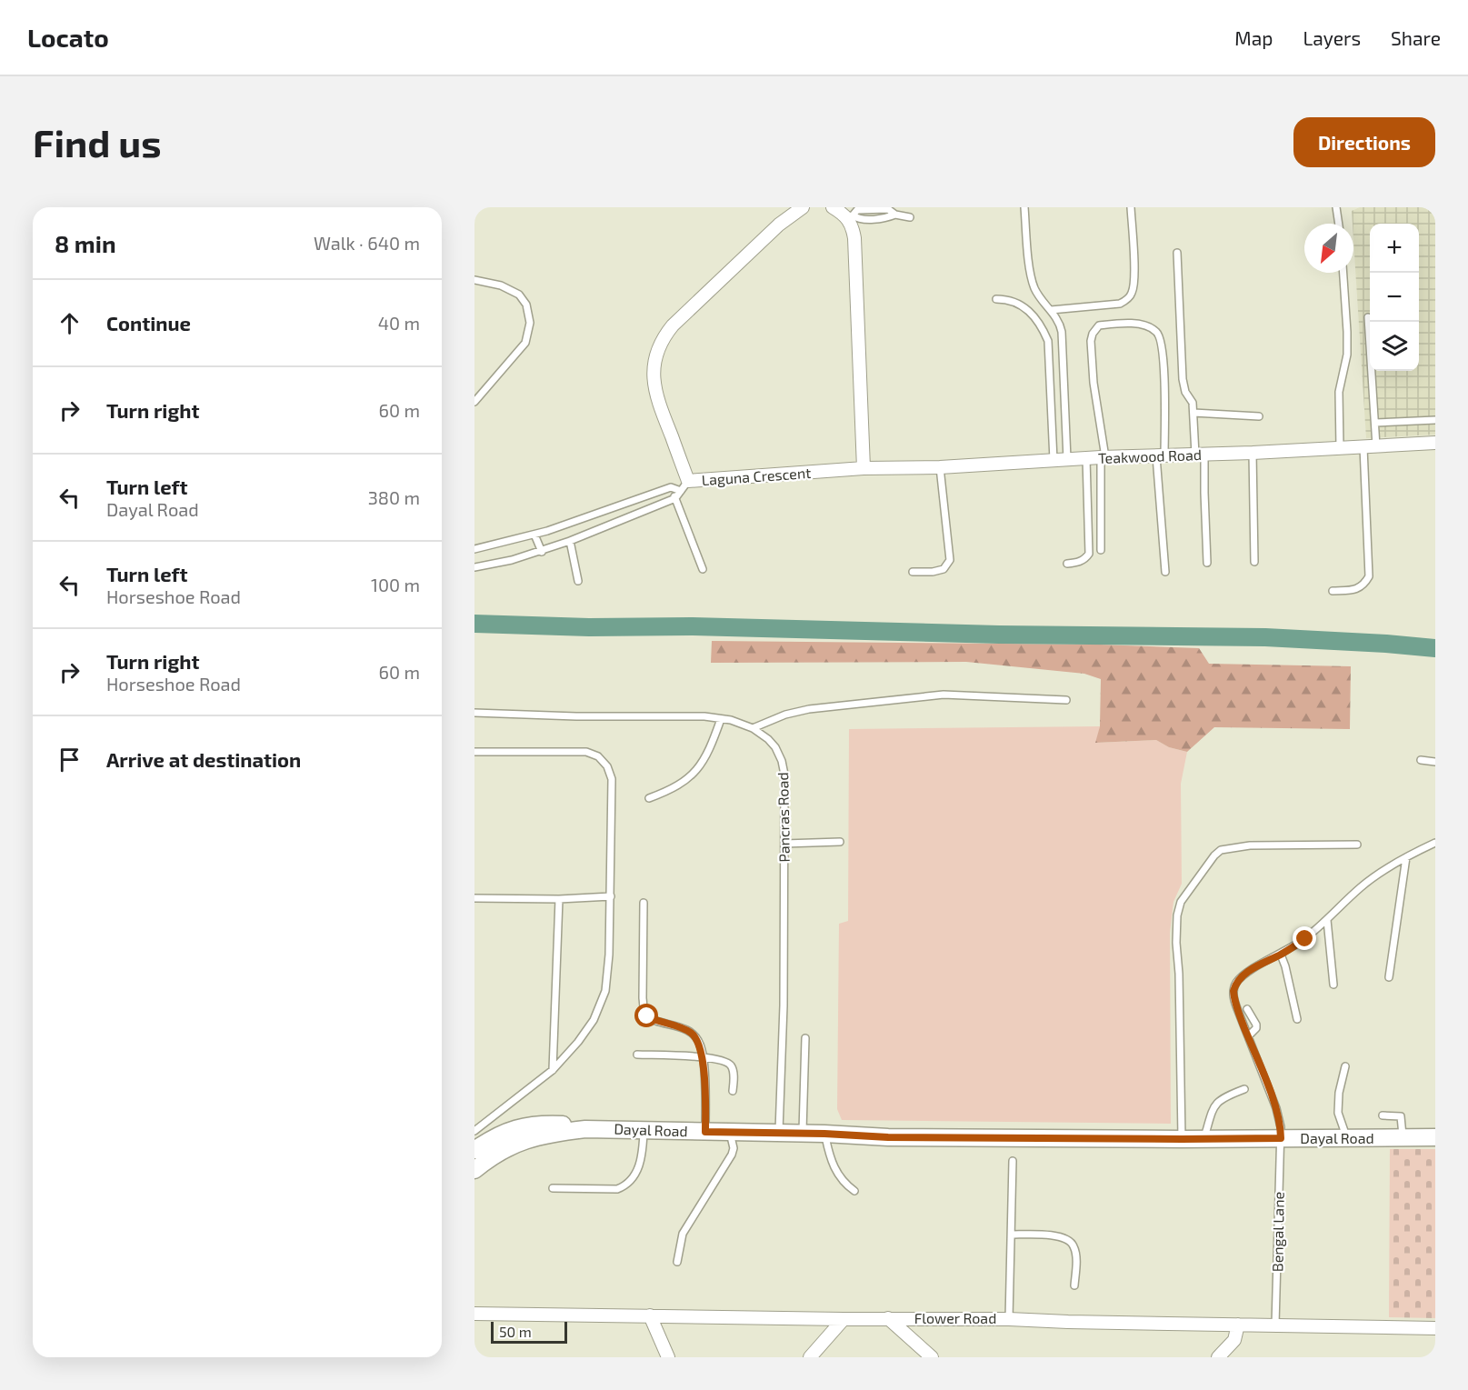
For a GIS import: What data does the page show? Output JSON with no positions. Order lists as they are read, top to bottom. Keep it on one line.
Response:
{"streets":{"street":["Teakwood Road","Laguna Crescent","Dayal Road","Flower Road"],"lane":["Pancras Road","Bengal Lane"]},"crossings":[["Teakwood Road","Laguna Crescent"],["Pancras Road","Dayal Road"],["Dayal Road","Bengal Lane"],["Bengal Lane","Flower Road"]],"scale_bar":"50 m","north":"bottom left","page":{"header":"Locato","nav":["Map","Layers","Share"],"buttons":"Directions","title":"Find us","heading":["8 min","Walk · 640 m"],"map_buttons":["+","−"],"list":[["Continue","40 m"],["Turn right","60 m"],["Turn left","Dayal Road","380 m"],["Turn left","Horseshoe Road","100 m"],["Turn right","Horseshoe Road","60 m"],"Arrive at destination"],"scale":"50 m"}}
